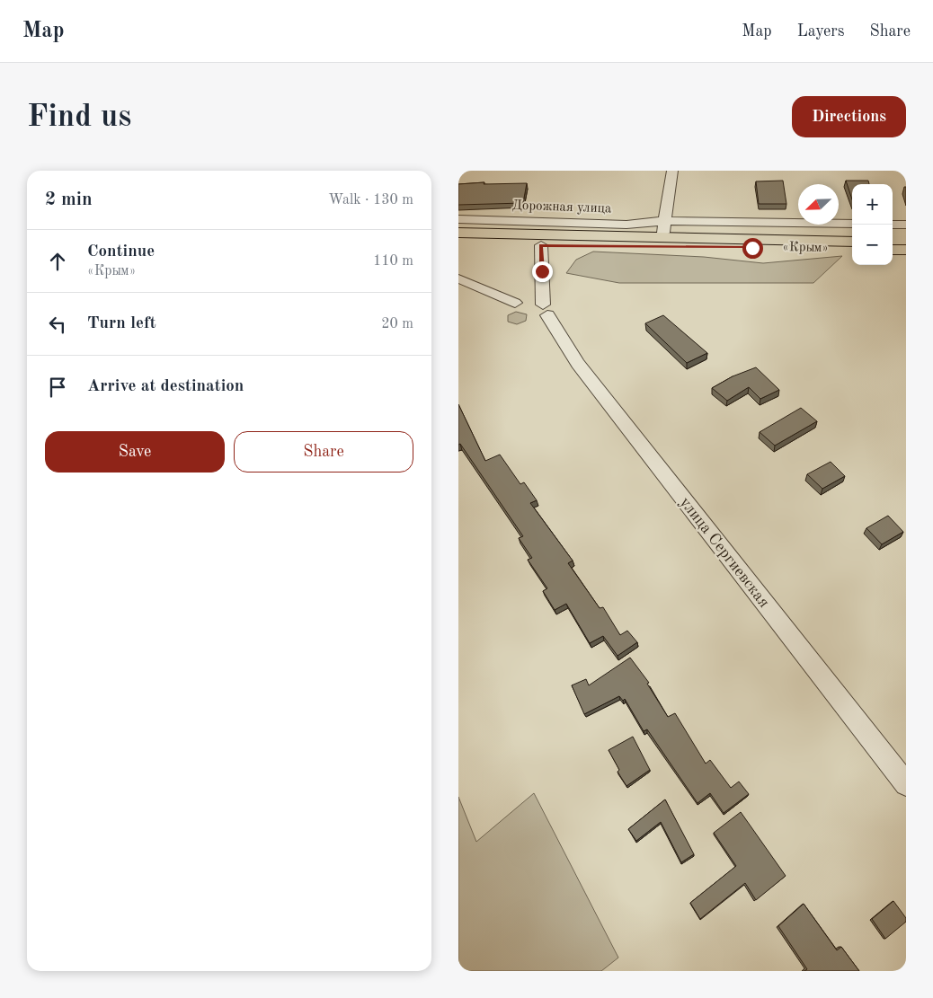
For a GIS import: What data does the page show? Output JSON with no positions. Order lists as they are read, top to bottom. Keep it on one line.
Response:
{"streets":{"main road":["«Крым»"],"street":["Дорожная улица","улица Сергиевская"]},"crossings":[["«Крым»","улица Сергиевская"]],"north":"bottom left","page":{"header":"Map","nav":["Map","Layers","Share"],"buttons":["Directions",["Save","Share"]],"title":"Find us","heading":["2 min","Walk · 130 m"],"map_buttons":["+","−"],"list":[["Continue","«Крым»","110 m"],["Turn left","20 m"],"Arrive at destination"]}}
